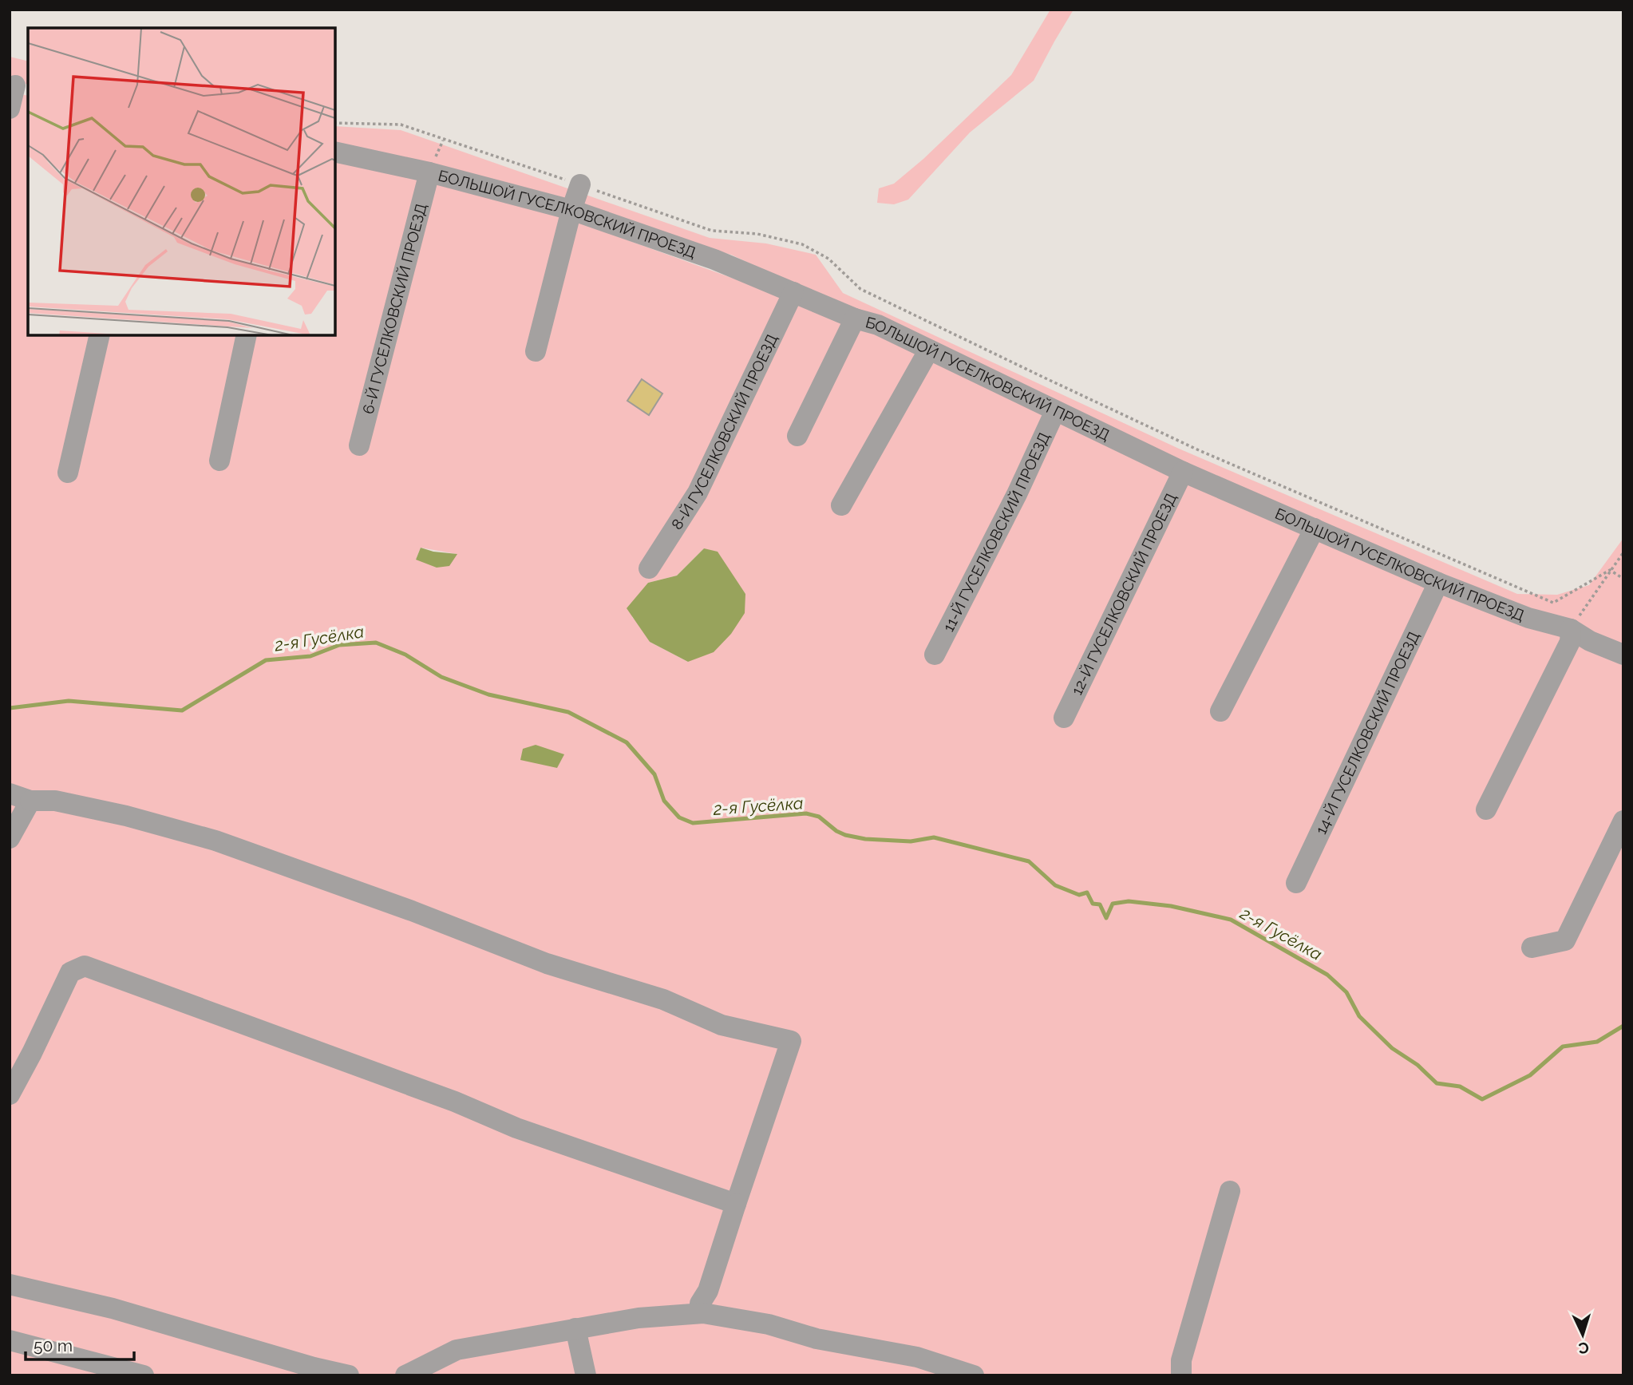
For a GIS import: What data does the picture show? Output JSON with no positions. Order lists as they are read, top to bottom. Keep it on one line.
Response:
{"streets":{"street":["БОЛЬШОЙ ГУСЕЛКОВСКИЙ ПРОЕЗД","6-Й ГУСЕЛКОВСКИЙ ПРОЕЗД","8-Й ГУСЕЛКОВСКИЙ ПРОЕЗД","11-Й ГУСЕЛКОВСКИЙ ПРОЕЗД","12-Й ГУСЕЛКОВСКИЙ ПРОЕЗД","14-Й ГУСЕЛКОВСКИЙ ПРОЕЗД"]},"crossings":[["БОЛЬШОЙ ГУСЕЛКОВСКИЙ ПРОЕЗД","6-Й ГУСЕЛКОВСКИЙ ПРОЕЗД"],["БОЛЬШОЙ ГУСЕЛКОВСКИЙ ПРОЕЗД","8-Й ГУСЕЛКОВСКИЙ ПРОЕЗД"],["БОЛЬШОЙ ГУСЕЛКОВСКИЙ ПРОЕЗД","11-Й ГУСЕЛКОВСКИЙ ПРОЕЗД"],["БОЛЬШОЙ ГУСЕЛКОВСКИЙ ПРОЕЗД","12-Й ГУСЕЛКОВСКИЙ ПРОЕЗД"],["БОЛЬШОЙ ГУСЕЛКОВСКИЙ ПРОЕЗД","14-Й ГУСЕЛКОВСКИЙ ПРОЕЗД"]],"water":["2-я Гусёлка"],"scale_bar":"50 m","north":"bottom"}
